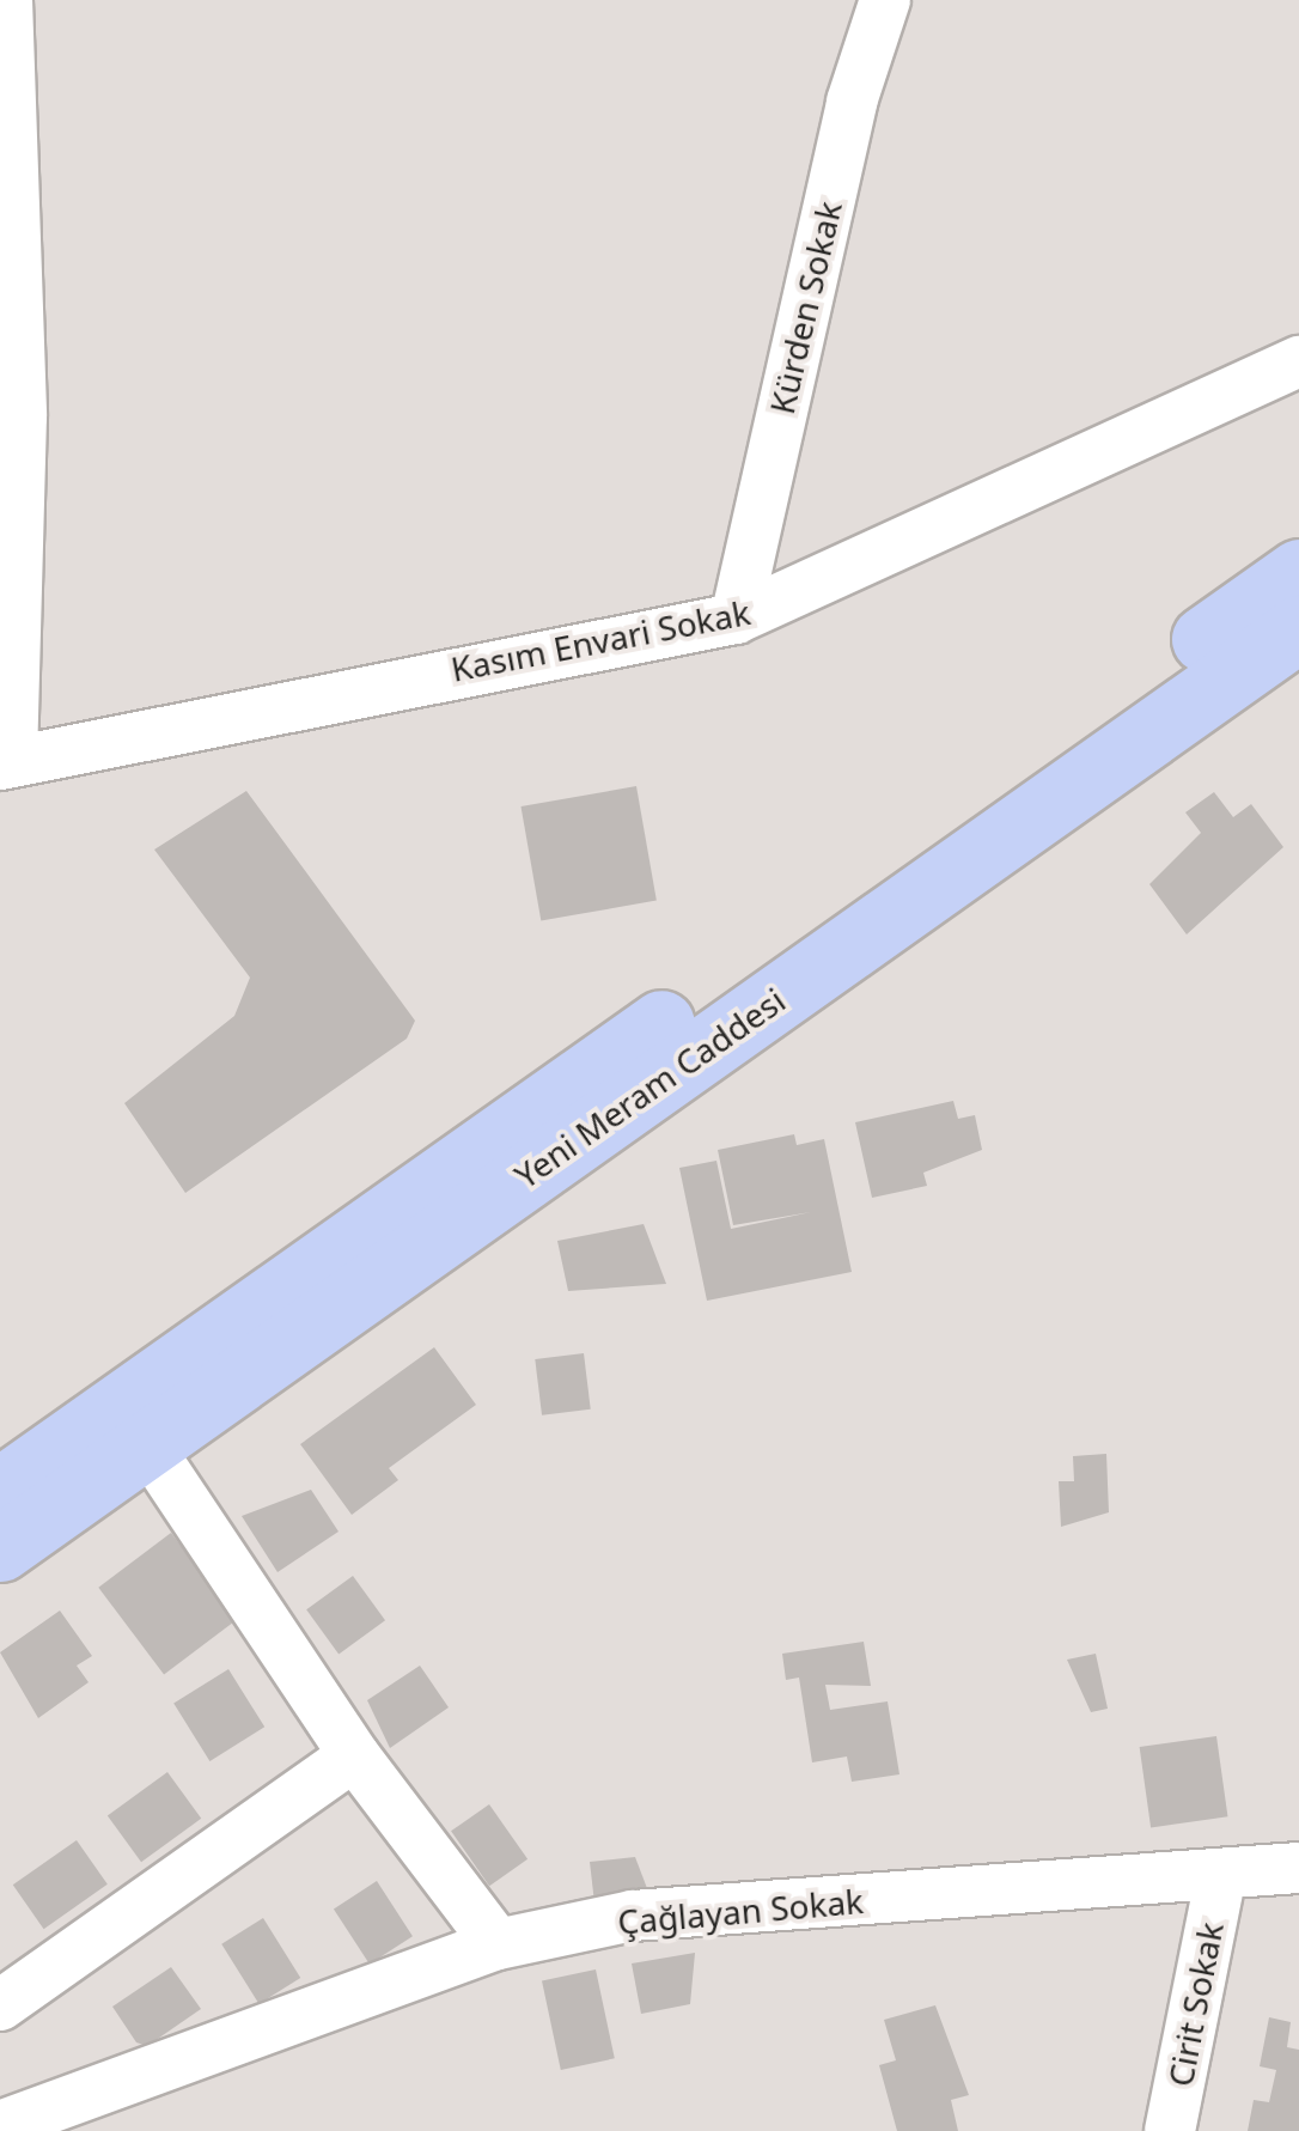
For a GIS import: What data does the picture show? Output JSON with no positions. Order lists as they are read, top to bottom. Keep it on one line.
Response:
{"streets":{"main road":["Yeni Meram Caddesi"],"street":["Kürden Sokak","Kasım Envari Sokak","Çağlayan Sokak","Cirit Sokak"]},"crossings":[["Kürden Sokak","Kasım Envari Sokak"],["Çağlayan Sokak","Cirit Sokak"]]}
